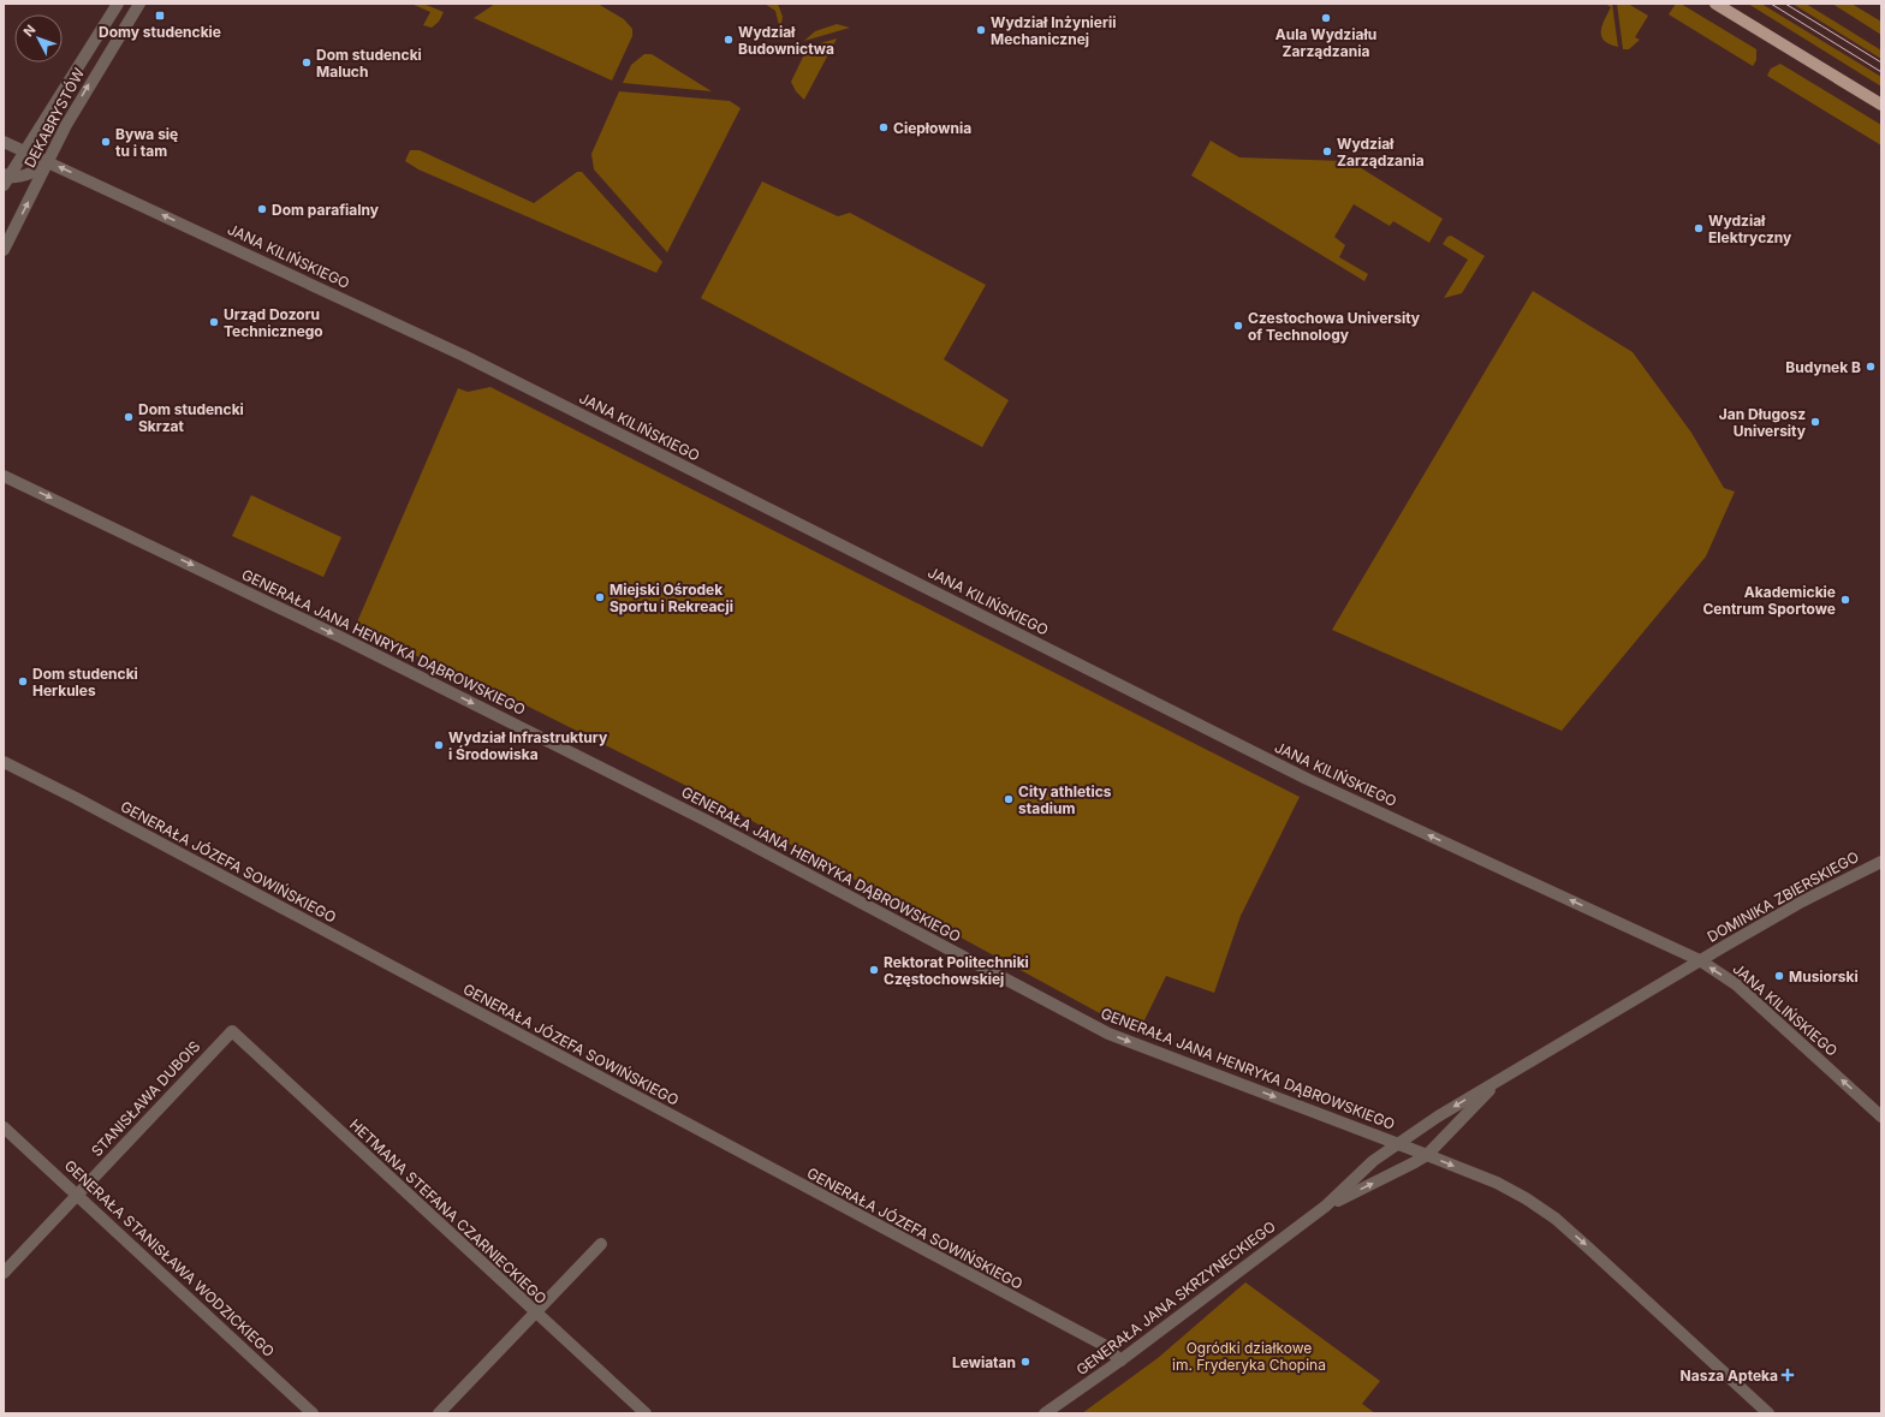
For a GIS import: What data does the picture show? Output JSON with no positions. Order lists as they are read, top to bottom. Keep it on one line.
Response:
{"streets":{"street":["DEKABRYSTÓW","JANA KILIŃSKIEGO","GENERAŁA JANA HENRYKA DĄBROWSKIEGO","GENERAŁA JÓZEFA SOWIŃSKIEGO","DOMINIKA ZBIERSKIEGO","STANISŁAWA DUBOIS","HETMANA STEFANA CZARNIECKIEGO","GENERAŁA STANISŁAWA WODZICKIEGO","GENERAŁA JANA SKRZYNECKIEGO"]},"crossings":[["DEKABRYSTÓW","JANA KILIŃSKIEGO"],["JANA KILIŃSKIEGO","DOMINIKA ZBIERSKIEGO"],["GENERAŁA JANA HENRYKA DĄBROWSKIEGO","GENERAŁA JANA SKRZYNECKIEGO"],["GENERAŁA JÓZEFA SOWIŃSKIEGO","GENERAŁA JANA SKRZYNECKIEGO"],["DOMINIKA ZBIERSKIEGO","GENERAŁA JANA SKRZYNECKIEGO"],["STANISŁAWA DUBOIS","HETMANA STEFANA CZARNIECKIEGO"],["STANISŁAWA DUBOIS","GENERAŁA STANISŁAWA WODZICKIEGO"]],"one_way":["JANA KILIŃSKIEGO","GENERAŁA JANA HENRYKA DĄBROWSKIEGO"],"parks":["Ogródki działkowe im. Fryderyka Chopina"],"places":{"transit":["Domy studenckie"],"other":["Aula Wydziału Zarządzania","Wydział Inżynierii Mechanicznej","Wydział Budownictwa","Dom studencki Maluch","Ciepłownia","Bywa się tu i tam","Wydział Zarządzania","Dom parafialny","Wydział Elektryczny","Urząd Dozoru Technicznego","Czestochowa University of Technology","Budynek B","Dom studencki Skrzat","Jan Długosz University","Miejski Ośrodek Sportu i Rekreacji","Akademickie Centrum Sportowe","Dom studencki Herkules","Wydział Infrastruktury i Środowiska","City athletics stadium","Rektorat Politechniki Częstochowskiej","Musiorski","Lewiatan"],"health":["Nasza Apteka"]},"north":"top left"}
